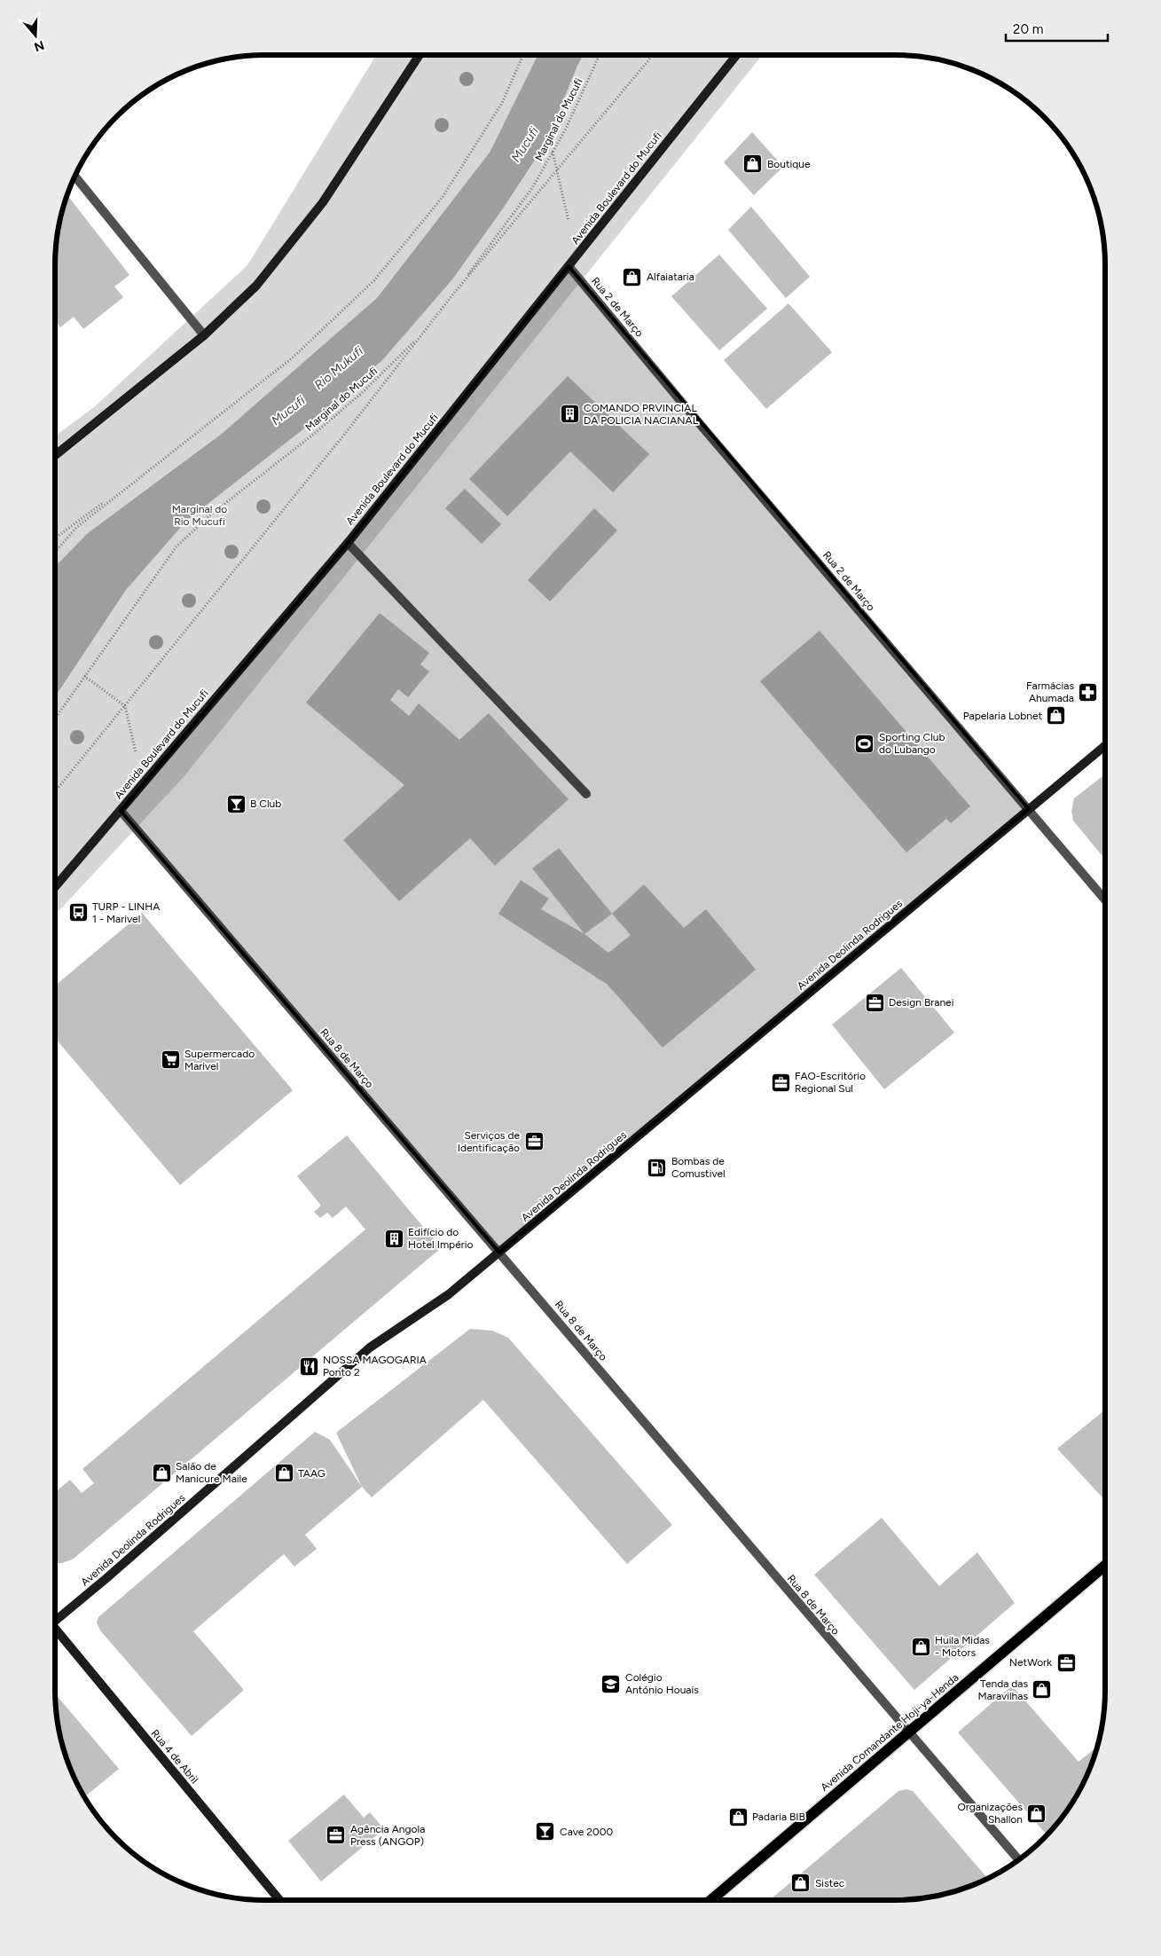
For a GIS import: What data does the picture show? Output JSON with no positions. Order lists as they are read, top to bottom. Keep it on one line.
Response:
{"streets":{"main road":["Avenida Comandante Hoji-ya-Henda"],"street":["Avenida Boulevard do Mucufi","Rua 2 de Março","Avenida Deolinda Rodrigues","Rua 8 de Março","Rua 4 de Abril"],"path":["Marginal do Mucufi"]},"crossings":[["Avenida Boulevard do Mucufi","Rua 2 de Março"],["Avenida Boulevard do Mucufi","Rua 8 de Março"],["Rua 2 de Março","Avenida Deolinda Rodrigues"],["Avenida Deolinda Rodrigues","Rua 8 de Março"],["Rua 8 de Março","Avenida Comandante Hoji-ya-Henda"]],"water":["Mucufi","Rio Mukufi"],"parks":["Marginal do Rio Mucufi"],"places":{"shop":["Boutique","Alfaiataria","Papelaria Lobnet","Salão de Manicure Maile","TAAG","Huila Midas - Motors","Tenda das Maravilhas","Organizações Shallon","Padaria BIB","Sistec"],"building":["COMANDO PRVINCIAL DA POLICIA NACIANAL","Edifício do Hotel Império"],"pharmacy":["Farmácias Ahumada"],"sports":["Sporting Club do Lubango"],"bar":["B Club","Cave 2000"],"bus stop":["TURP - LINHA 1 - Marivel"],"office":["Design Branei","FAO-Escritório Regional Sul","Serviços de Identificação","NetWork","Agência Angola Press (ANGOP)"],"supermarket":["Supermercado Marivel"],"fuel station":["Bombas de Comustivel"],"restaurant":["NOSSA MAGOGARIA Ponto 2"],"school or university":["Colégio António Houais"]},"scale_bar":"20 m","north":"bottom"}
